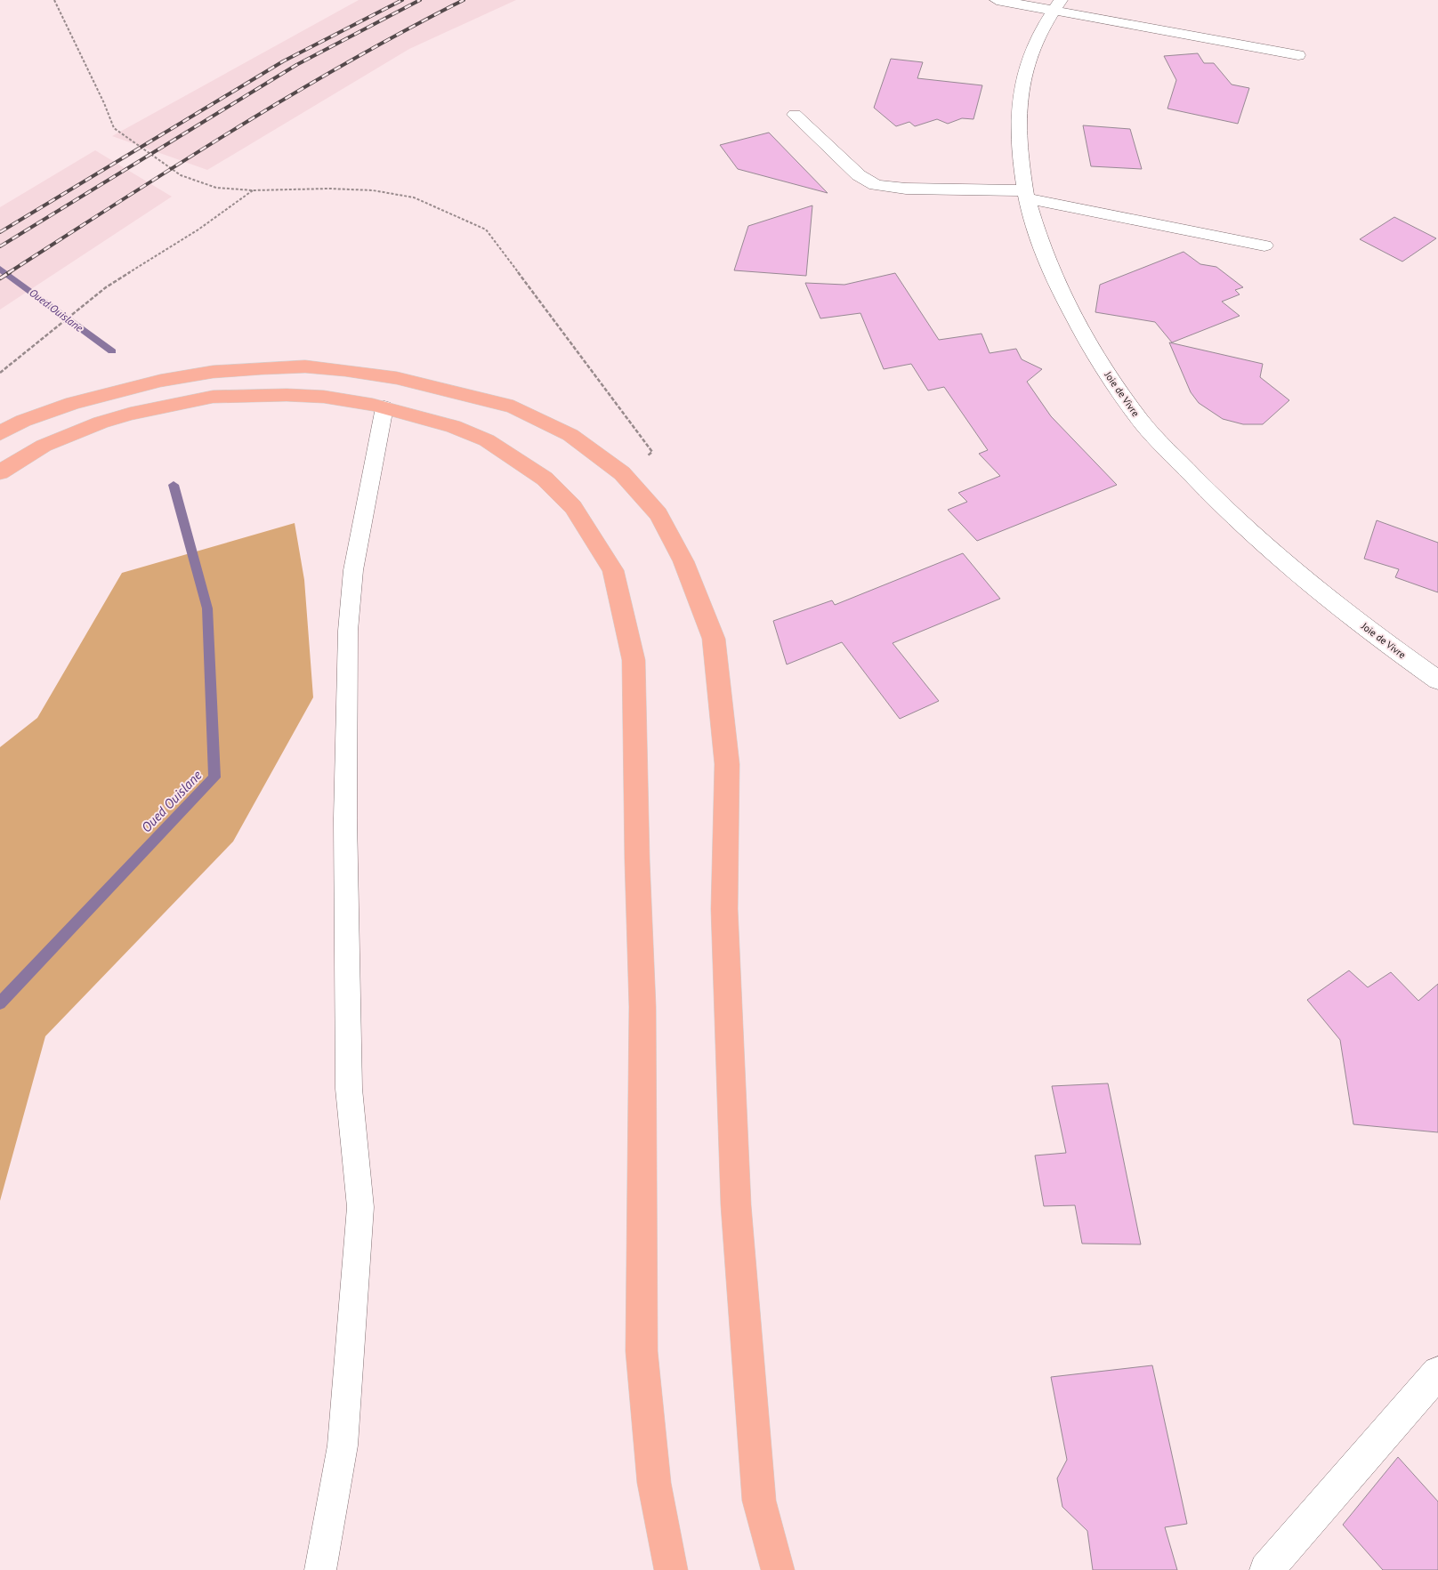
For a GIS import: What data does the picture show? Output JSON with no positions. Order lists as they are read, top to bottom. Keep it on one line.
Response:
{"streets":{"street":["Joie de Vivre"]},"water":["Oued Ouislane"]}
